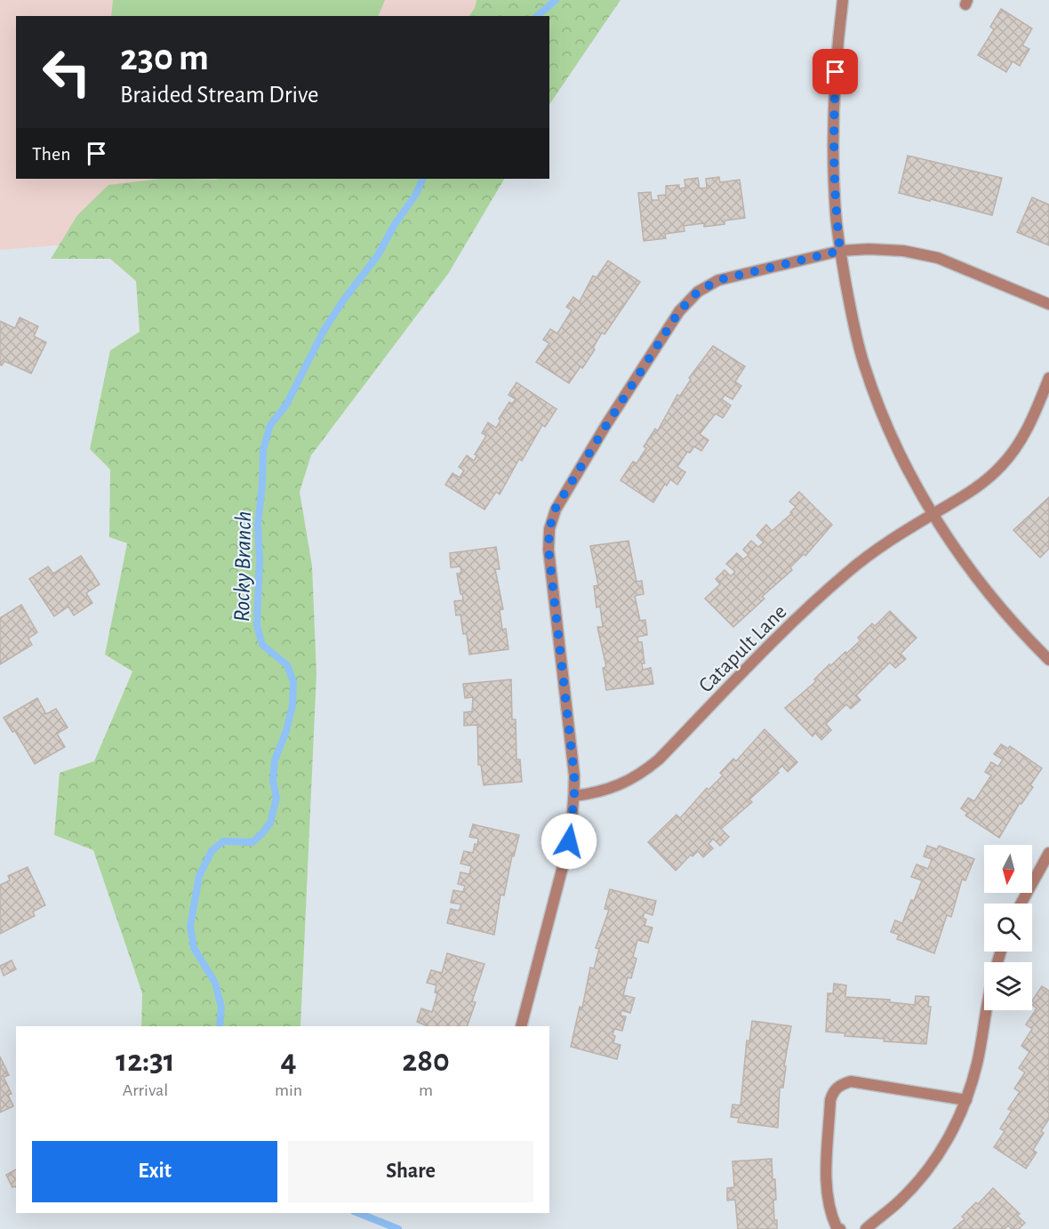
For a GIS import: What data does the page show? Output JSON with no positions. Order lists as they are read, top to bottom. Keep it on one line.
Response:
{"streets":{"street":["Catapult Lane"]},"water":["Rocky Branch"],"north":"bottom","page":{"turn":["230 m","Braided Stream Drive"],"then":"Then","eta":["12:31","Arrival","4","min","280","m"],"buttons":["Exit","Share"]}}
